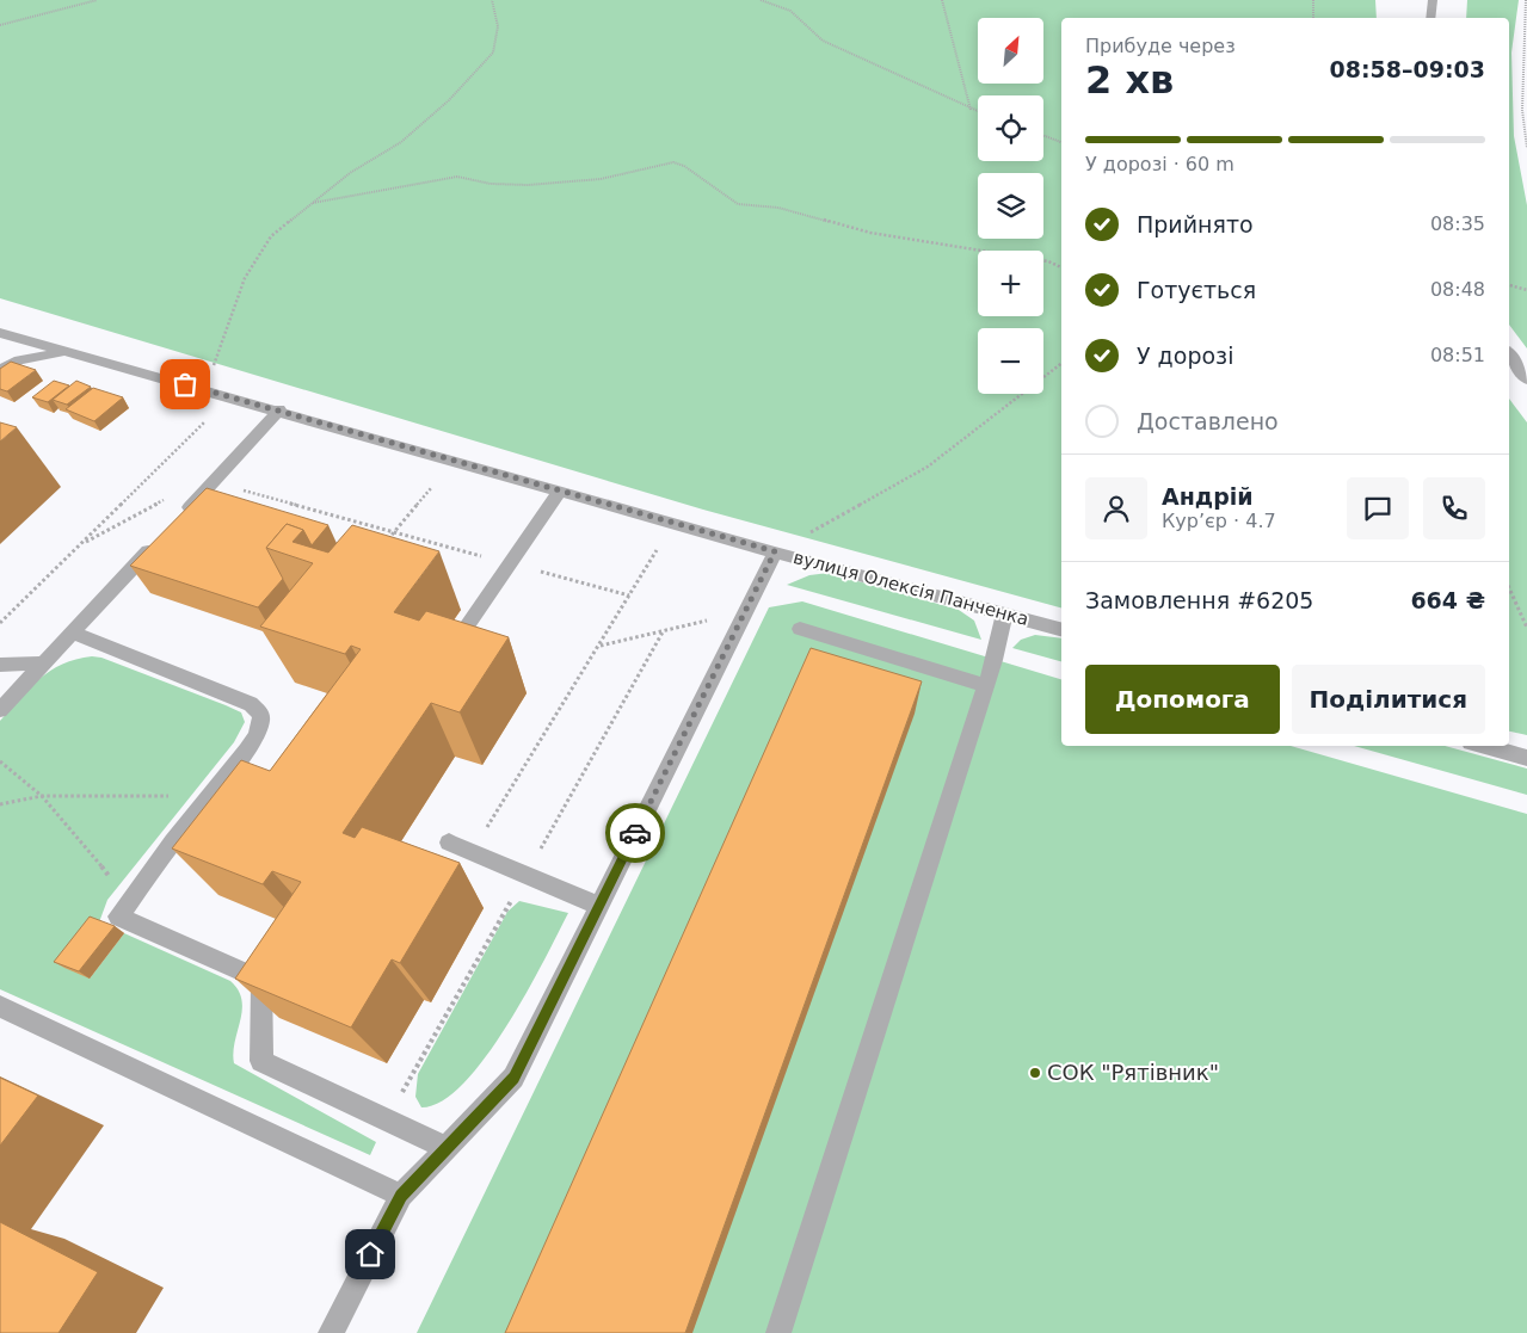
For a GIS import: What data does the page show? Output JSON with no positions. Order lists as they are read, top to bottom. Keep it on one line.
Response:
{"streets":{"street":["вулиця Олексія Панченка"]},"places":["СОК \"Рятівник\""],"north":"top right","page":{"map_buttons":["+","−"],"heading":["2 хв","Прибуде через","08:58–09:03"],"panel":["Андрій","Кур’єр · 4.7","Замовлення #6205","664 ₴"],"bar":"У дорозі · 60 m","list":[["Прийнято","08:35"],["Готується","08:48"],["У дорозі","08:51"],"Доставлено"],"buttons":["Допомога","Поділитися"]}}
